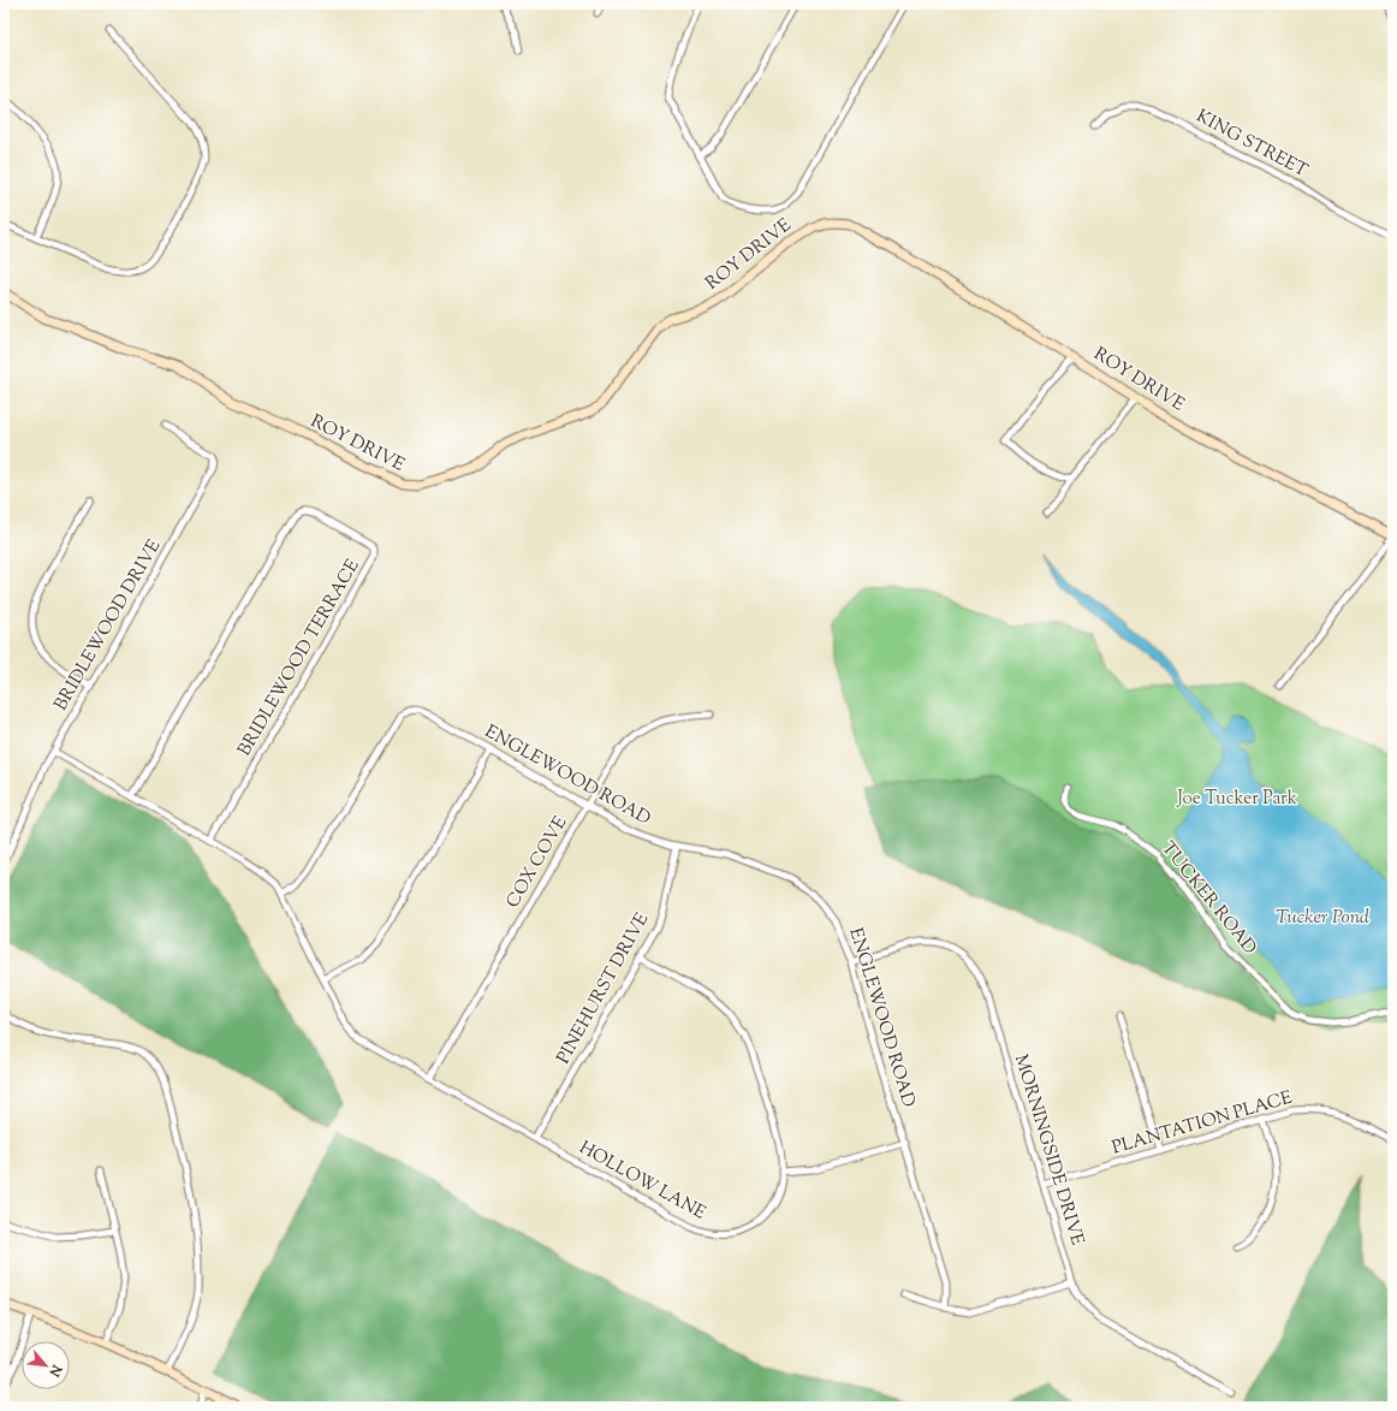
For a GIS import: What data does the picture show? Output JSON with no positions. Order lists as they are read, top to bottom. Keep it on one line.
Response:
{"streets":{"street":["KING STREET","ROY DRIVE","BRIDLEWOOD DRIVE","BRIDLEWOOD TERRACE","ENGLEWOOD ROAD","COX COVE","TUCKER ROAD","PINEHURST DRIVE","PLANTATION PLACE","MORNINGSIDE DRIVE","HOLLOW LANE"]},"crossings":[["BRIDLEWOOD DRIVE","HOLLOW LANE"],["BRIDLEWOOD TERRACE","HOLLOW LANE"],["ENGLEWOOD ROAD","COX COVE"],["ENGLEWOOD ROAD","PINEHURST DRIVE"],["ENGLEWOOD ROAD","MORNINGSIDE DRIVE"],["ENGLEWOOD ROAD","HOLLOW LANE"],["COX COVE","HOLLOW LANE"],["PINEHURST DRIVE","HOLLOW LANE"],["PLANTATION PLACE","MORNINGSIDE DRIVE"]],"water":["Tucker Pond"],"parks":["Joe Tucker Park"],"north":"bottom right"}
